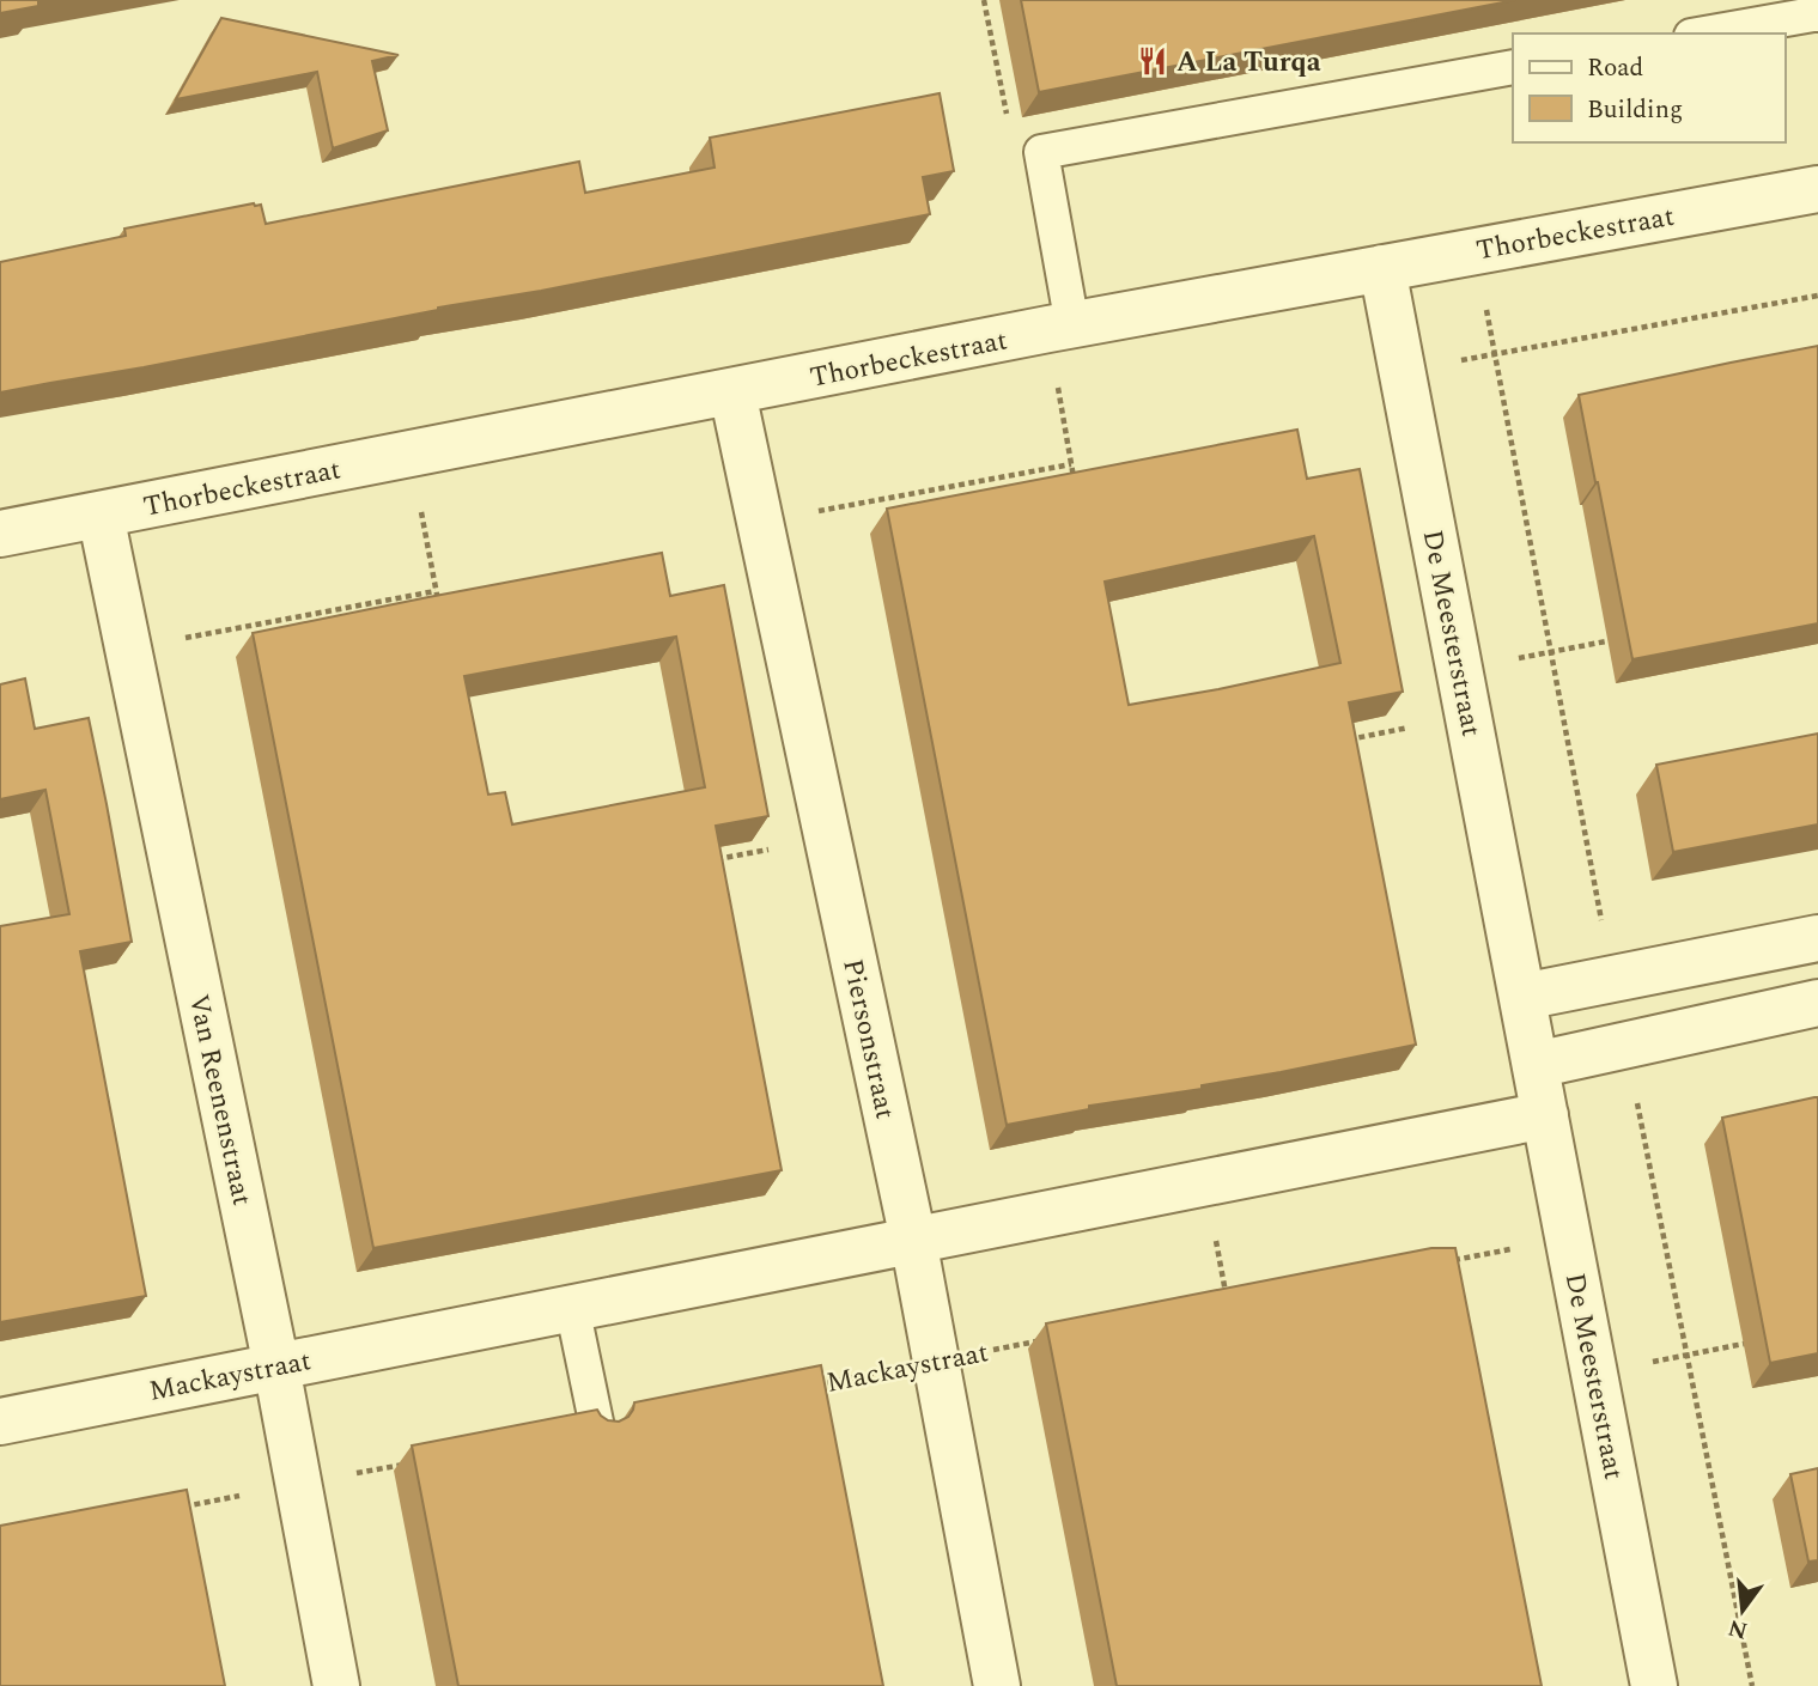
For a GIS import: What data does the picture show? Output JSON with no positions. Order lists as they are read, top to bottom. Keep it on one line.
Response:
{"streets":{"street":["Thorbeckestraat","De Meesterstraat","Piersonstraat","Van Reenenstraat","Mackaystraat"]},"crossings":[["Thorbeckestraat","De Meesterstraat"],["Thorbeckestraat","Piersonstraat"],["Thorbeckestraat","Van Reenenstraat"],["De Meesterstraat","Mackaystraat"],["Piersonstraat","Mackaystraat"],["Van Reenenstraat","Mackaystraat"]],"places":{"restaurant":["A La Turqa"]},"legend":["Road","Building"],"north":"bottom"}
